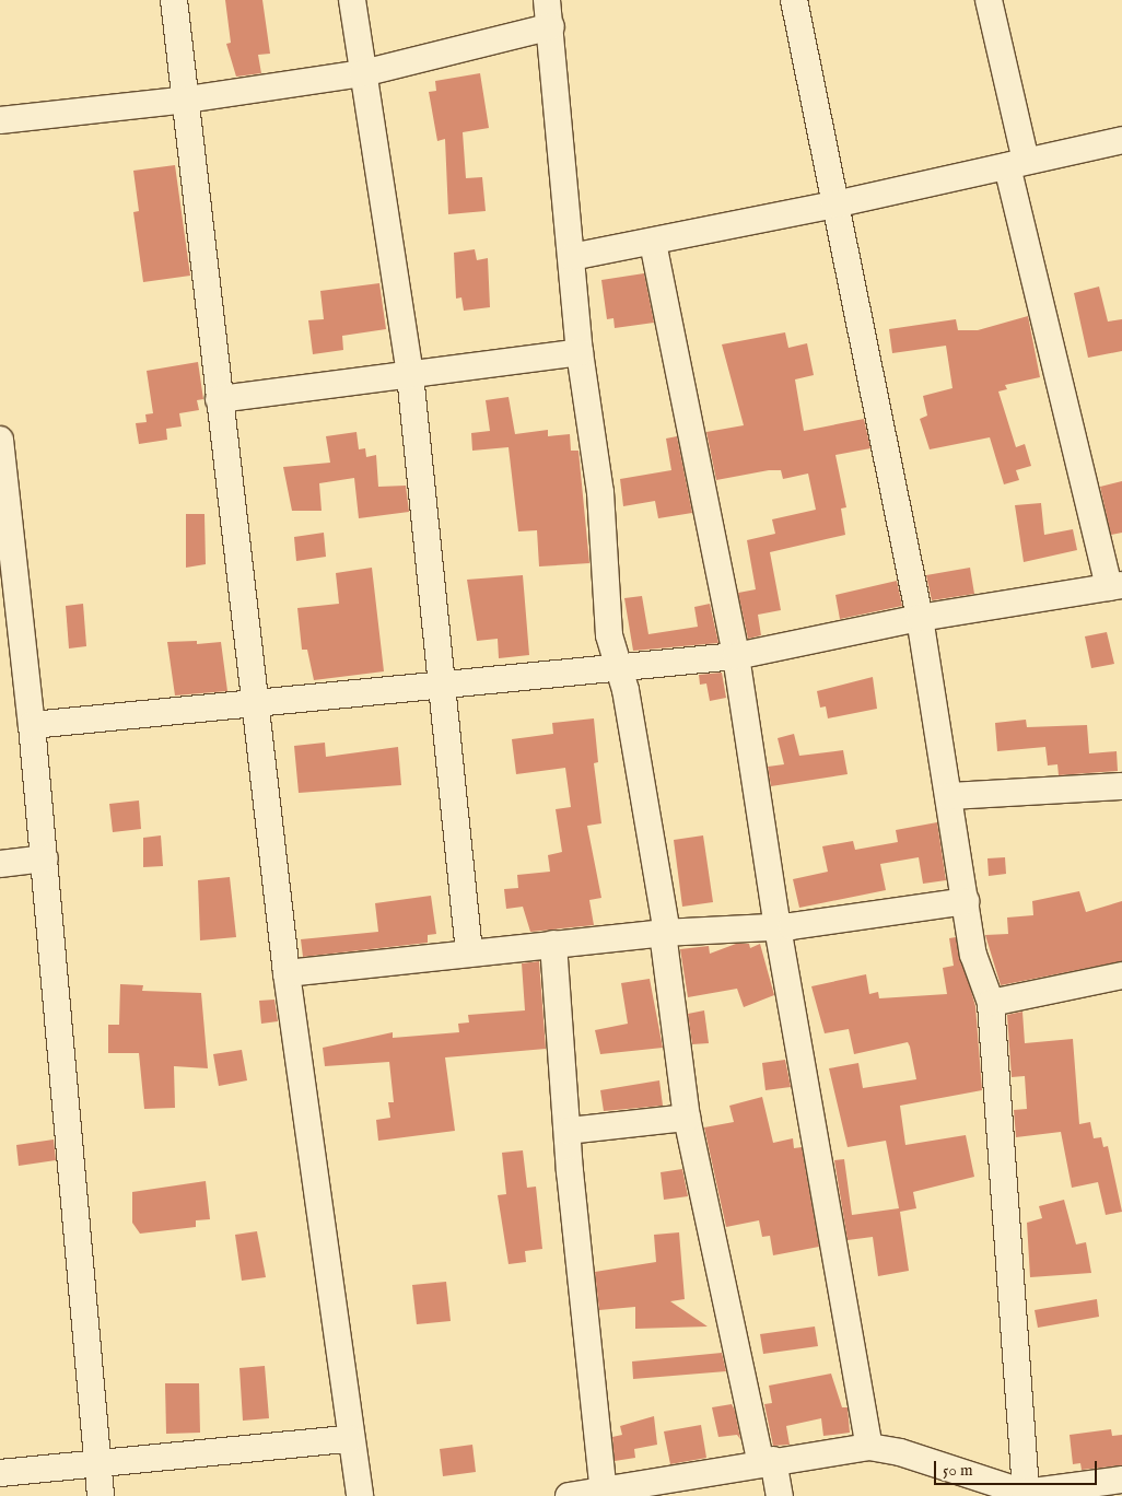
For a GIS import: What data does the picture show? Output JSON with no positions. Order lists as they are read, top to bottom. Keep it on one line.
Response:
{"scale_bar":"50 m"}
